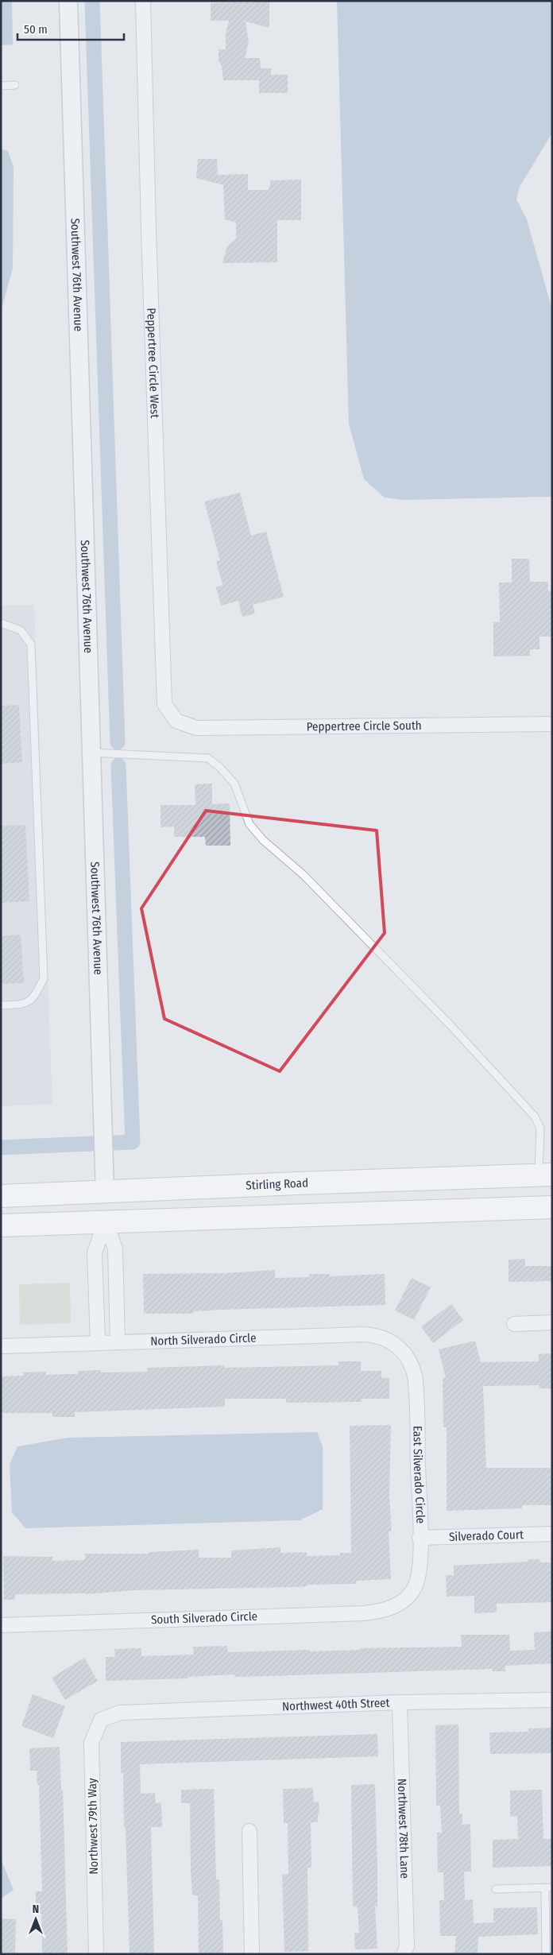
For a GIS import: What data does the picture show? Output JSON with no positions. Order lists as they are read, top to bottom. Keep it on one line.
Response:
{"streets":{"main road":["Stirling Road"],"street":["Southwest 76th Avenue","Peppertree Circle West","Peppertree Circle South","North Silverado Circle","East Silverado Circle","Silverado Court","South Silverado Circle","Northwest 40th Street","Northwest 79th Way","Northwest 78th Lane"]},"crossings":[["Southwest 76th Avenue","Stirling Road"],["Peppertree Circle West","Peppertree Circle South"],["North Silverado Circle","East Silverado Circle"],["East Silverado Circle","Silverado Court"],["East Silverado Circle","South Silverado Circle"],["Northwest 40th Street","Northwest 79th Way"],["Northwest 40th Street","Northwest 78th Lane"]],"scale_bar":"50 m","north":"top"}
